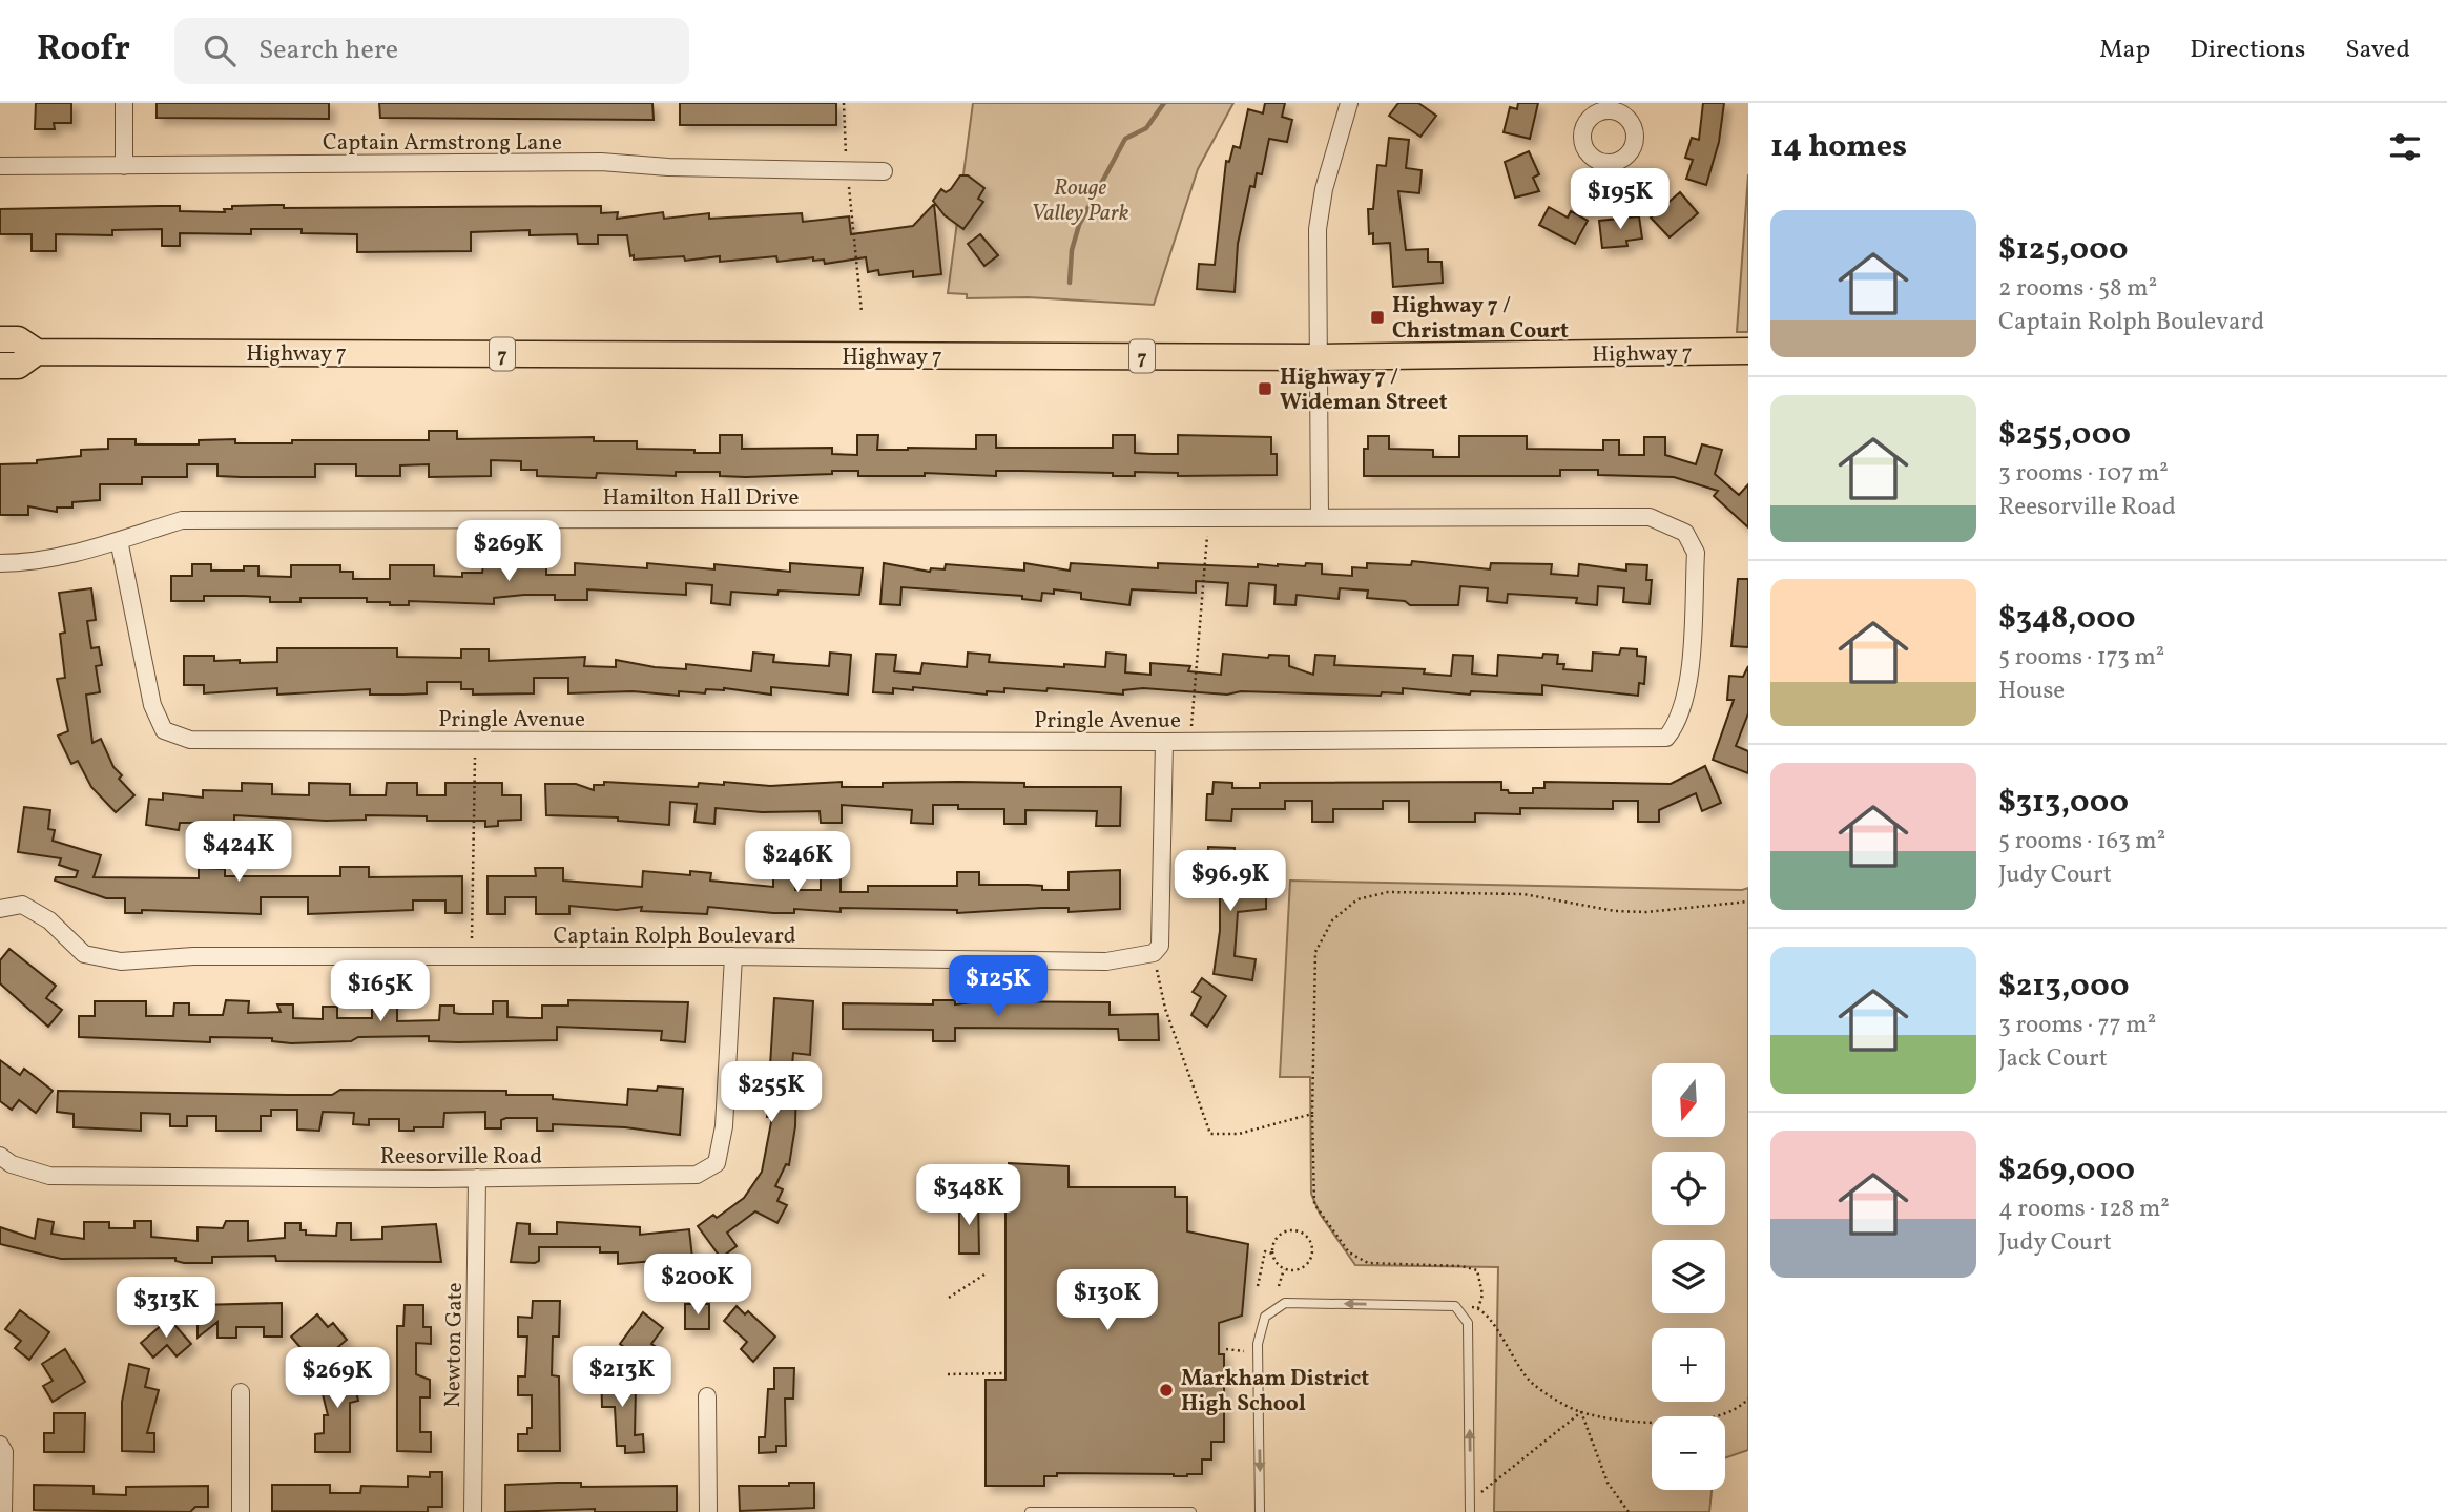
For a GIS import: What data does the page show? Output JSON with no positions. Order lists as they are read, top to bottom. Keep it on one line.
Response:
{"streets":{"main road":["Highway 7","7"],"street":["Captain Armstrong Lane","Hamilton Hall Drive","Pringle Avenue","Captain Rolph Boulevard","Reesorville Road","Newton Gate"]},"crossings":[["Hamilton Hall Drive","Pringle Avenue"],["Captain Rolph Boulevard","Reesorville Road"],["Reesorville Road","Newton Gate"]],"parks":["Rouge Valley Park"],"places":{"transit":["Highway 7 / Christman Court","Highway 7 / Wideman Street"],"other":["Markham District High School"]},"north":"bottom","page":{"header":"Roofr","search":"Search here","nav":["Map","Directions","Saved"],"heading":"14 homes","price":["$195K","$269K","$424K","$246K","$96.9K","$125K","$165K","$255K","$348K","$200K","$130K","$313K","$213K","$269K"],"list":[{"name":"$125,000","note":"2 rooms · 58 m² · Captain Rolph Boulevard"},{"name":"$255,000","note":"3 rooms · 107 m² · Reesorville Road"},{"name":"$348,000","note":"5 rooms · 173 m² · House"},{"name":"$313,000","note":"5 rooms · 163 m² · Judy Court"},{"name":"$213,000","note":"3 rooms · 77 m² · Jack Court"},{"name":"$269,000","note":"4 rooms · 128 m² · Judy Court"}],"map_buttons":["+","−"]}}
